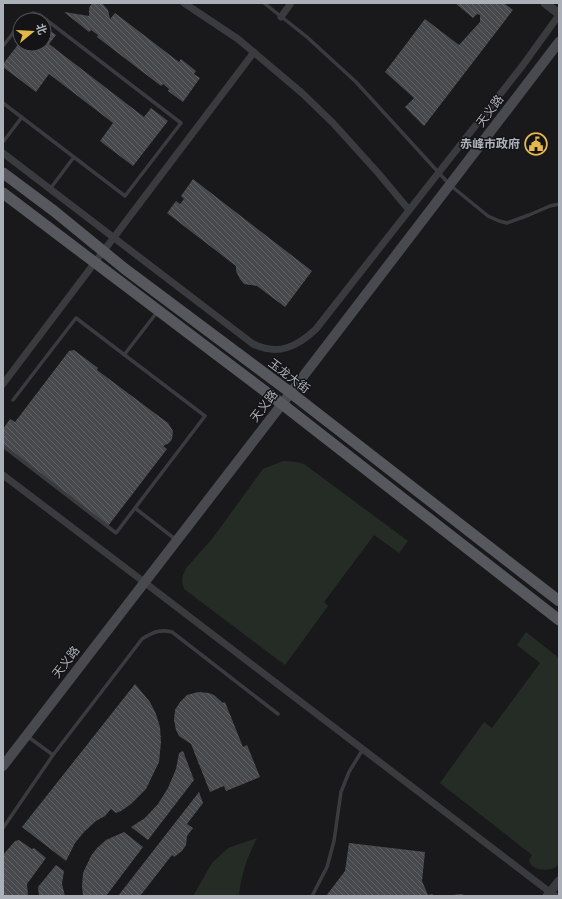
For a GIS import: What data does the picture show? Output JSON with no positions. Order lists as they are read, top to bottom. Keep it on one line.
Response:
{"streets":{"main road":["天义路","玉龙大街"]},"crossings":[["天义路","玉龙大街"]],"places":{"public building":["赤峰市政府"]},"north":"right"}
